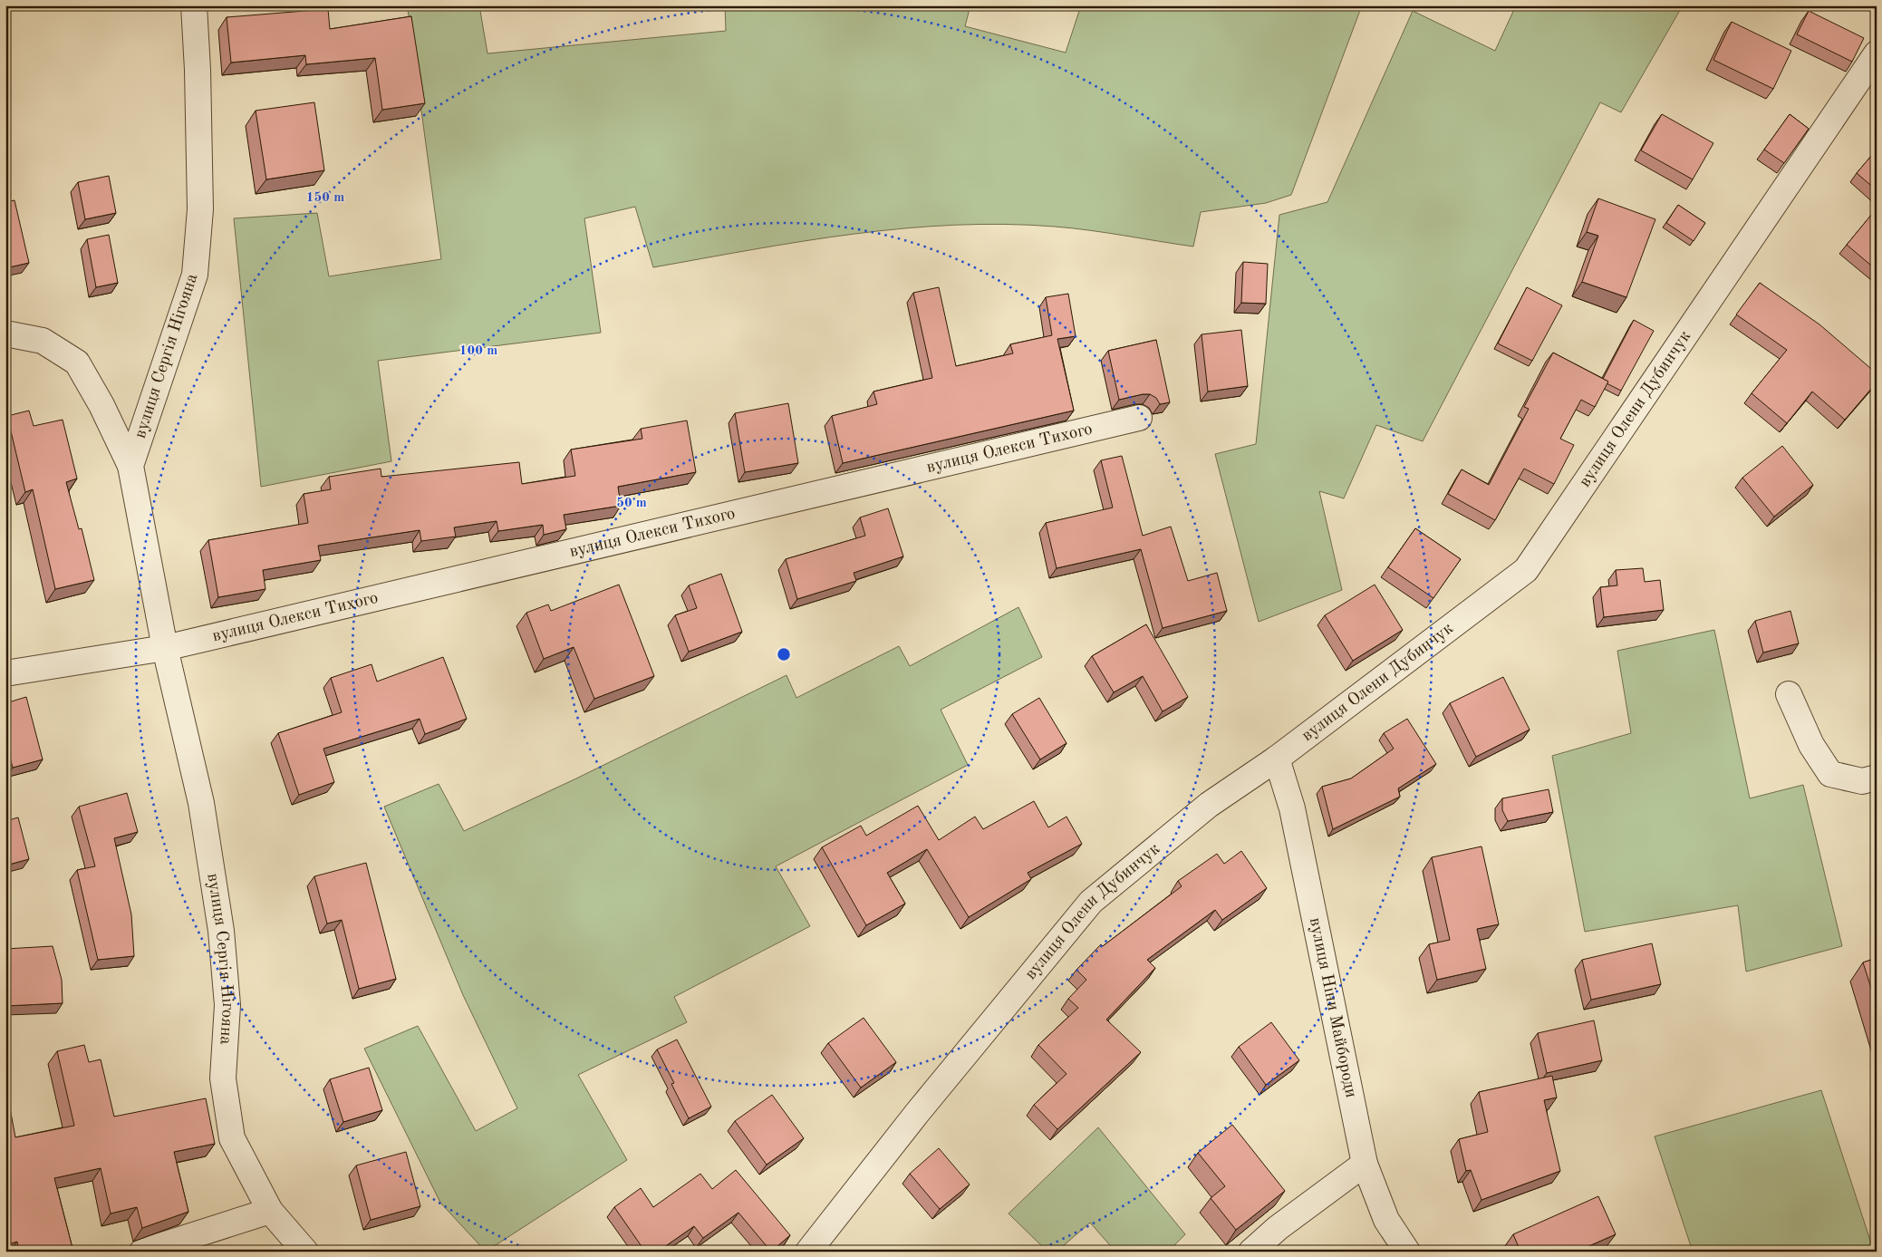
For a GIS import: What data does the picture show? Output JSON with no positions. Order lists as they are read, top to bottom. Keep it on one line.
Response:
{"streets":{"street":["вулиця Сергія Нігояна","вулиця Олени Дубинчук","вулиця Олекси Тихого","вулиця Ніни Майбороди"]},"crossings":[["вулиця Сергія Нігояна","вулиця Олекси Тихого"],["вулиця Олени Дубинчук","вулиця Ніни Майбороди"]],"rings":["150 m","100 m","50 m"]}
